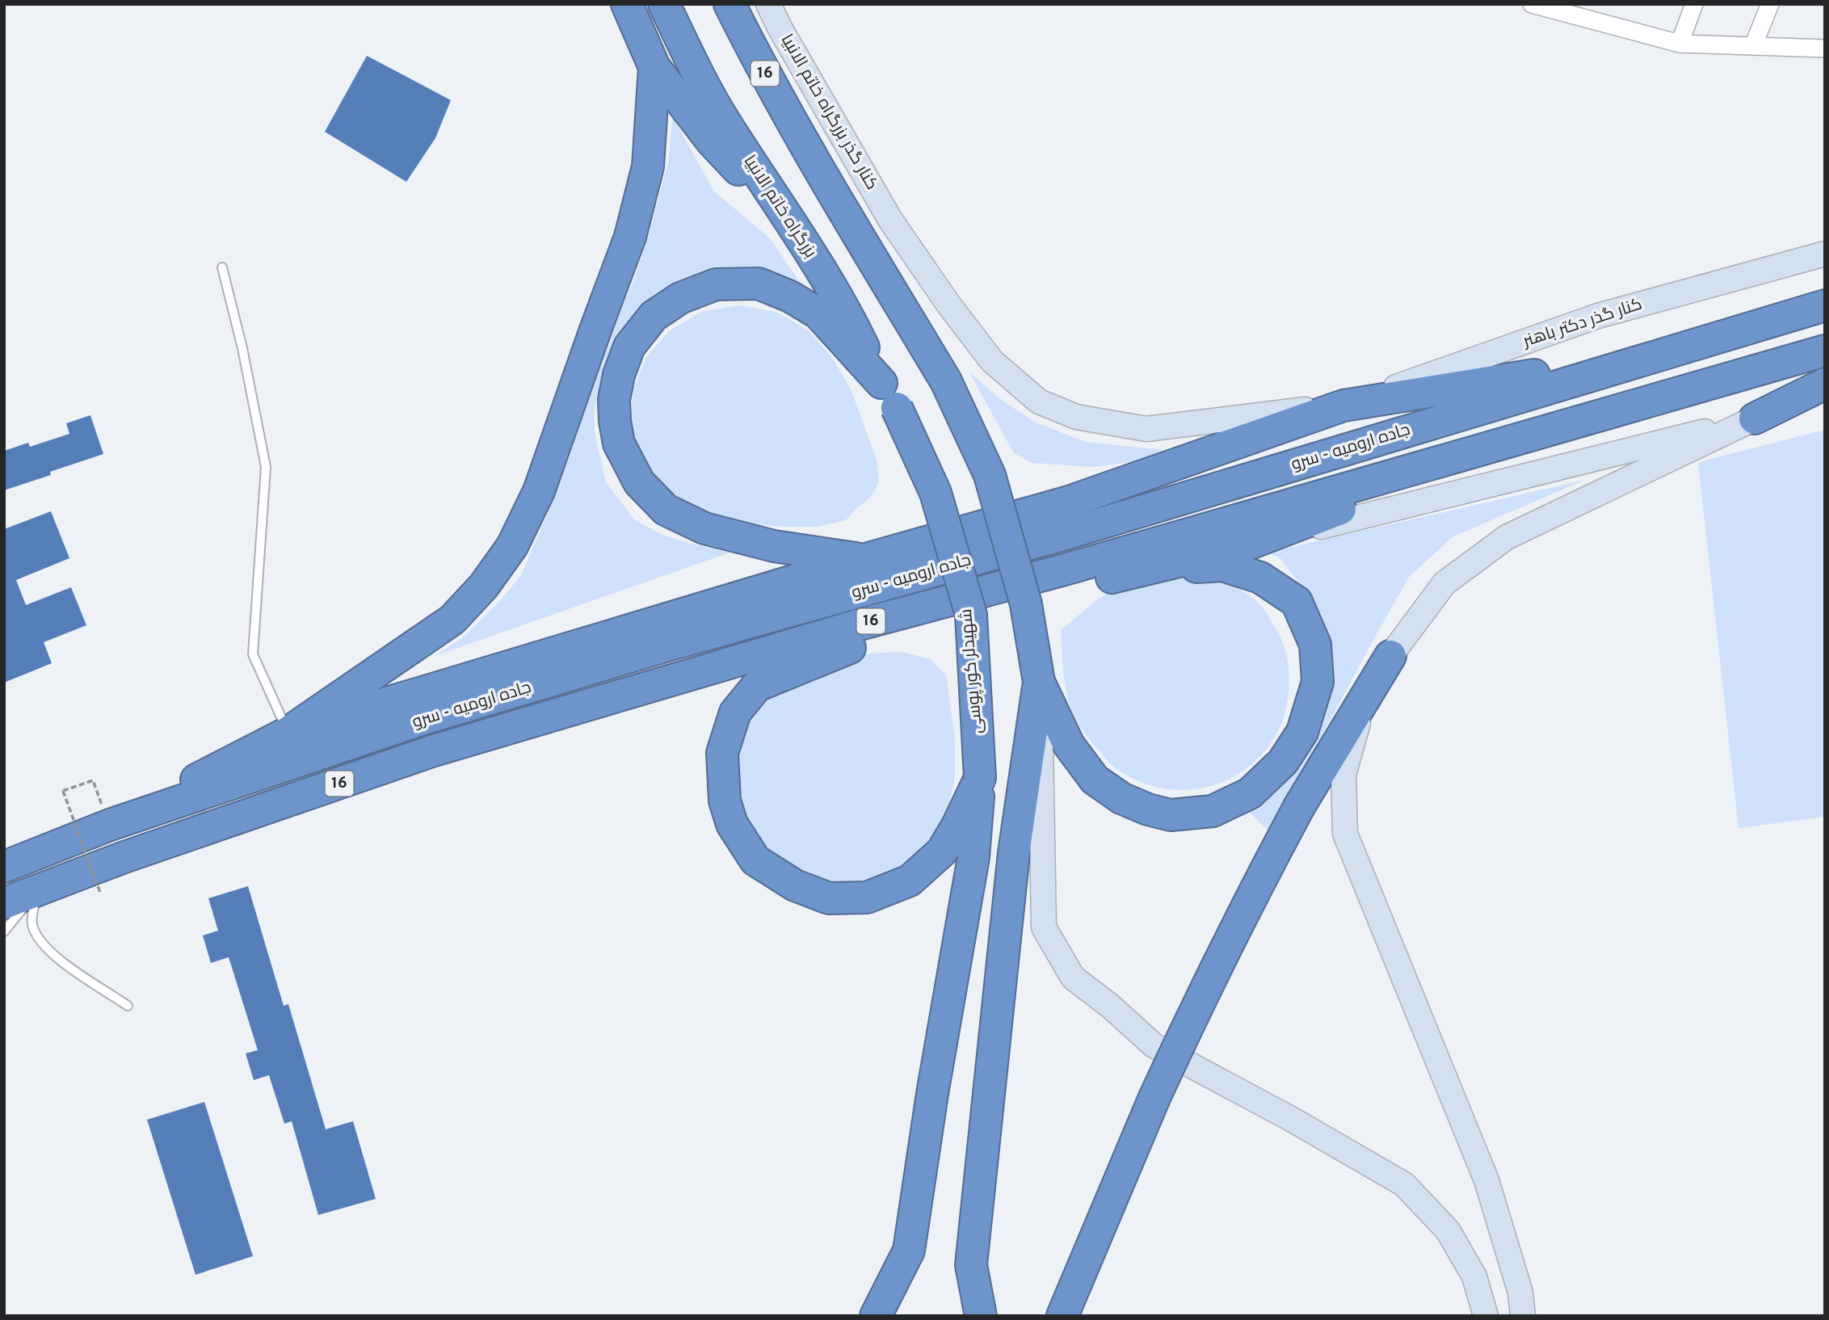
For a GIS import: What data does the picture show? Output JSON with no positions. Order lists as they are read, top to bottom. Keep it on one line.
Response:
{"streets":{"highway":["16","بزرگراه خاتم الانبیا","جاده ارومیه - سرو","شهیدلر کور پوسی"],"main road":["کنار گذر بزرگراه خاتم الانبیا","کنار گذر دکتر باهنر"]},"crossings":[["کنار گذر بزرگراه خاتم الانبیا","کنار گذر دکتر باهنر"],["بزرگراه خاتم الانبیا","شهیدلر کور پوسی"]]}
